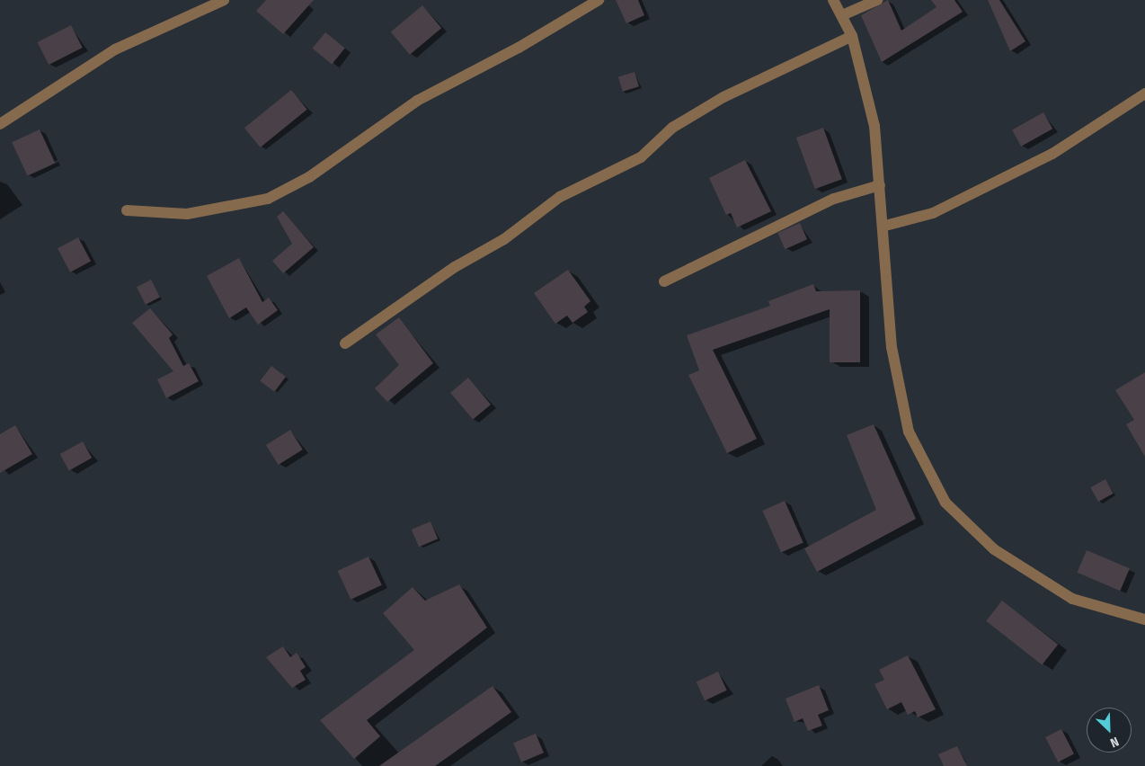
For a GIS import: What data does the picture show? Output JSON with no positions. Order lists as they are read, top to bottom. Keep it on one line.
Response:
{"north":"bottom right"}
